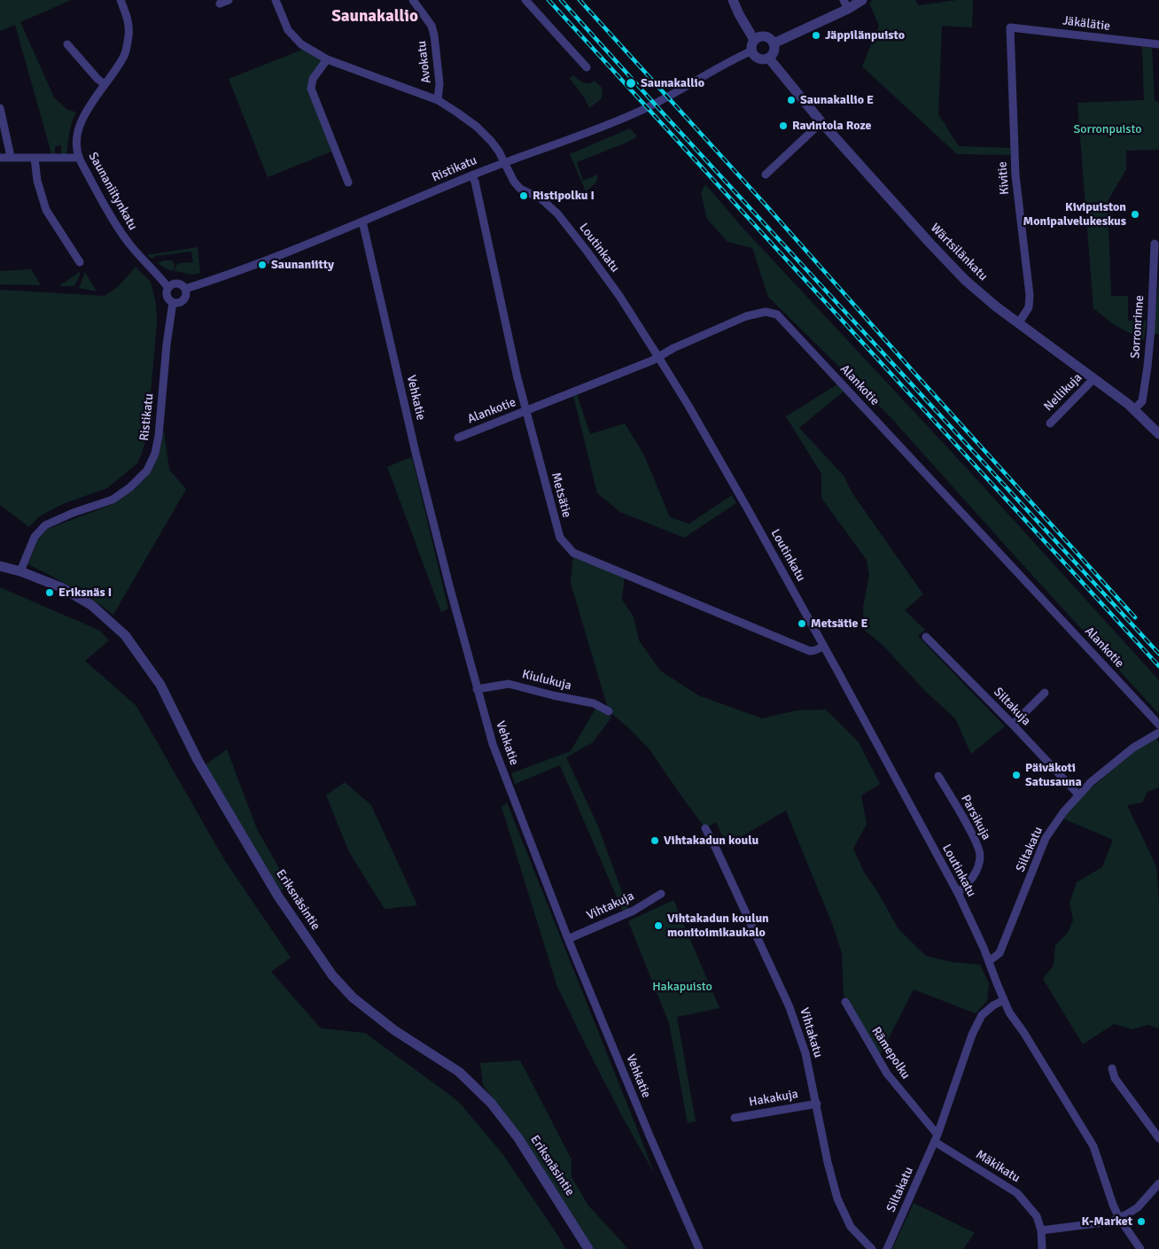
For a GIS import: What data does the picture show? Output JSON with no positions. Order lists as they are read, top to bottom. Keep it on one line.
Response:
{"streets":{"street":["Jäkälätie","Avokatu","Ristikatu","Kivitie","Saunaniitynkatu","Loutinkatu","Wärtsilänkatu","Sorronrinne","Alankotie","Nellikuja","Vehkatie","Metsätie","Kiulukuja","Siltakuja","Parsikuja","Siltakatu","Eriksnäsintie","Vihtakuja","Vihtakatu","Rämepolku","Hakakuja","Mäkikatu"]},"crossings":[["Jäkälätie","Kivitie"],["Avokatu","Loutinkatu"],["Ristikatu","Saunaniitynkatu"],["Ristikatu","Loutinkatu"],["Ristikatu","Wärtsilänkatu"],["Ristikatu","Vehkatie"],["Ristikatu","Metsätie"],["Ristikatu","Eriksnäsintie"],["Kivitie","Wärtsilänkatu"],["Loutinkatu","Alankotie"],["Loutinkatu","Metsätie"],["Loutinkatu","Parsikuja"],["Loutinkatu","Siltakatu"],["Wärtsilänkatu","Sorronrinne"],["Wärtsilänkatu","Nellikuja"],["Alankotie","Metsätie"],["Vehkatie","Kiulukuja"],["Vehkatie","Vihtakuja"],["Siltakuja","Siltakatu"],["Siltakatu","Rämepolku"],["Siltakatu","Mäkikatu"],["Vihtakatu","Hakakuja"],["Rämepolku","Mäkikatu"]],"districts":["Saunakallio"],"parks":["Sorronpuisto","Hakapuisto"],"places":["Jäppilänpuisto","Saunakallio","Saunakallio E","Ravintola Roze","Ristipolku I","Kivipuiston Monipalvelukeskus","Saunaniitty","Eriksnäs I","Metsätie E","Päiväkoti Satusauna","Vihtakadun koulu","Vihtakadun koulun monitoimikaukalo","K-Market"]}
